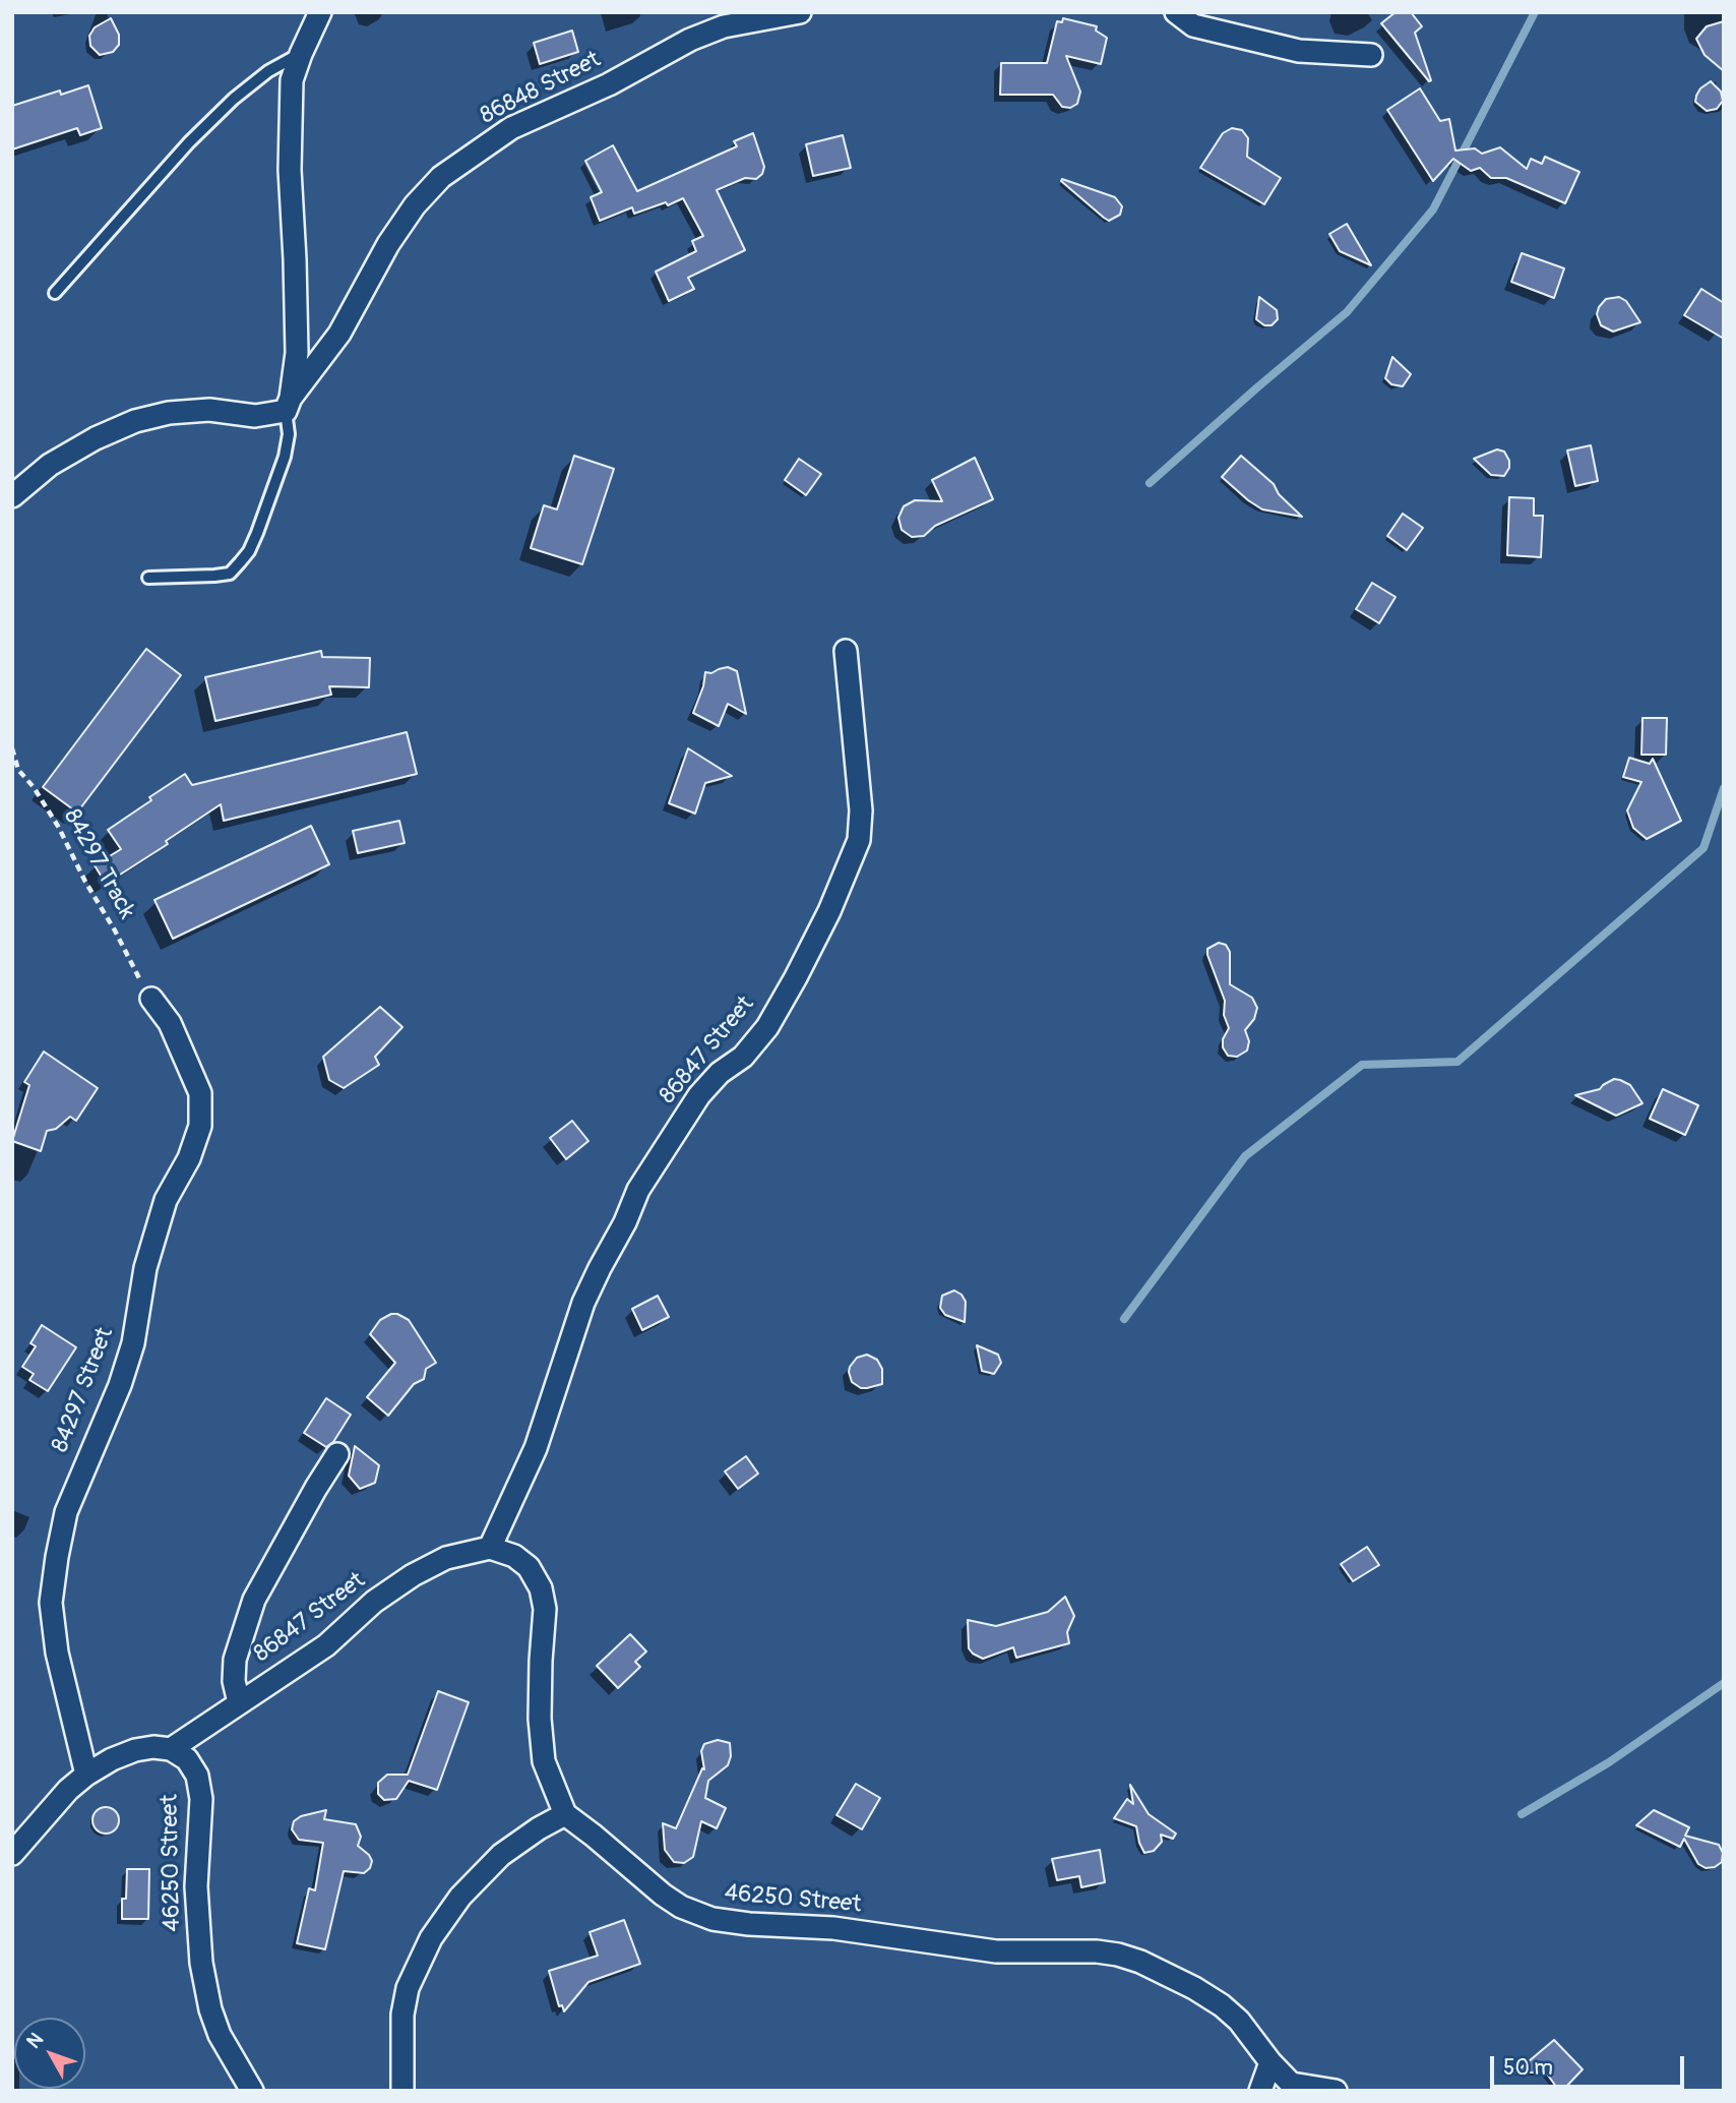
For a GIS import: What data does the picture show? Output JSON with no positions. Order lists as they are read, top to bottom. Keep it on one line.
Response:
{"streets":{"street":["86848 Street","86847 Street","84297 Street","46250 Street"],"path":["84297 Track"]},"crossings":[["84297 Track","84297 Street"],["86847 Street","46250 Street"]],"scale_bar":"50 m","north":"top left"}
